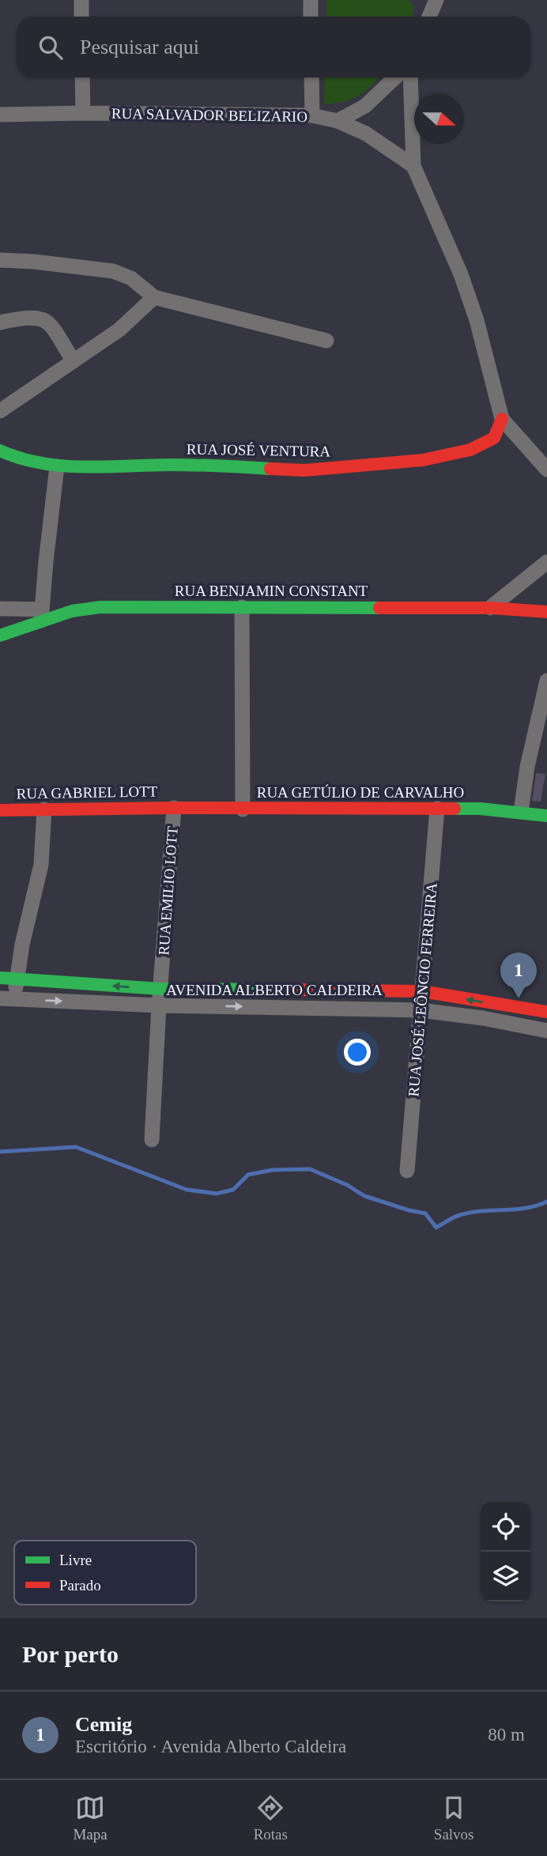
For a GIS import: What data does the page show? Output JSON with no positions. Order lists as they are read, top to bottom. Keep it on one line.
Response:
{"streets":{"street":["RUA SALVADOR BELIZARIO","RUA JOSÉ VENTURA","RUA BENJAMIN CONSTANT","RUA GABRIEL LOTT","RUA GETÚLIO DE CARVALHO","RUA EMILIO LOTT","AVENIDA ALBERTO CALDEIRA","RUA JOSÉ LEÔNCIO FERREIRA"]},"crossings":[["RUA GABRIEL LOTT","RUA GETÚLIO DE CARVALHO"],["RUA GABRIEL LOTT","RUA EMILIO LOTT"],["RUA GETÚLIO DE CARVALHO","RUA EMILIO LOTT"],["RUA GETÚLIO DE CARVALHO","RUA JOSÉ LEÔNCIO FERREIRA"],["RUA EMILIO LOTT","AVENIDA ALBERTO CALDEIRA"],["AVENIDA ALBERTO CALDEIRA","RUA JOSÉ LEÔNCIO FERREIRA"]],"legend":["Livre","Parado"],"north":"right","page":{"search":"Pesquisar aqui","pins":"1","heading":"Por perto","list":[{"mark":"1","name":"Cemig","note":"Escritório · Avenida Alberto Caldeira","value":"80 m"}],"nav":["Mapa","Rotas","Salvos"]}}
